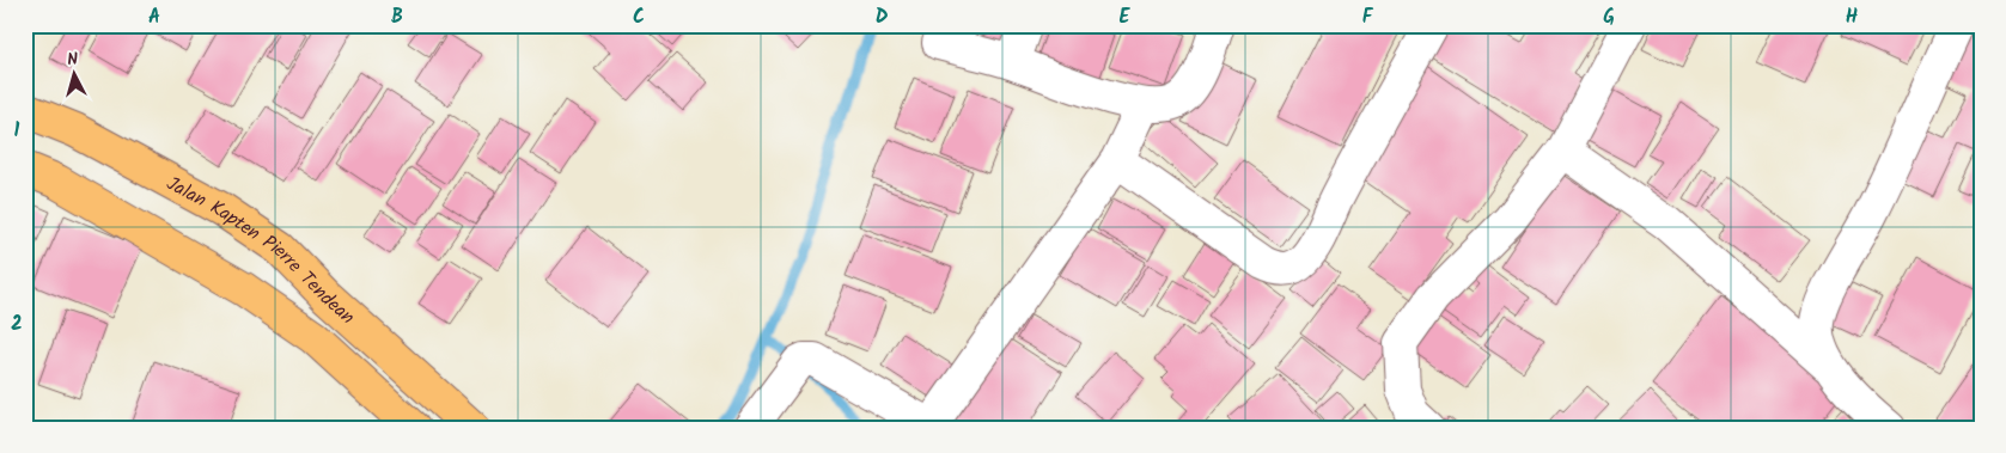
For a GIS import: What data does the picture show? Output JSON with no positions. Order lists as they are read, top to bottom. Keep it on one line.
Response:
{"streets":{"main road":["Jalan Kapten Pierre Tendean"]},"north":"top","grid":{"columns":["A","B","C","D","E","F","G","H"],"rows":["1","2"]}}
